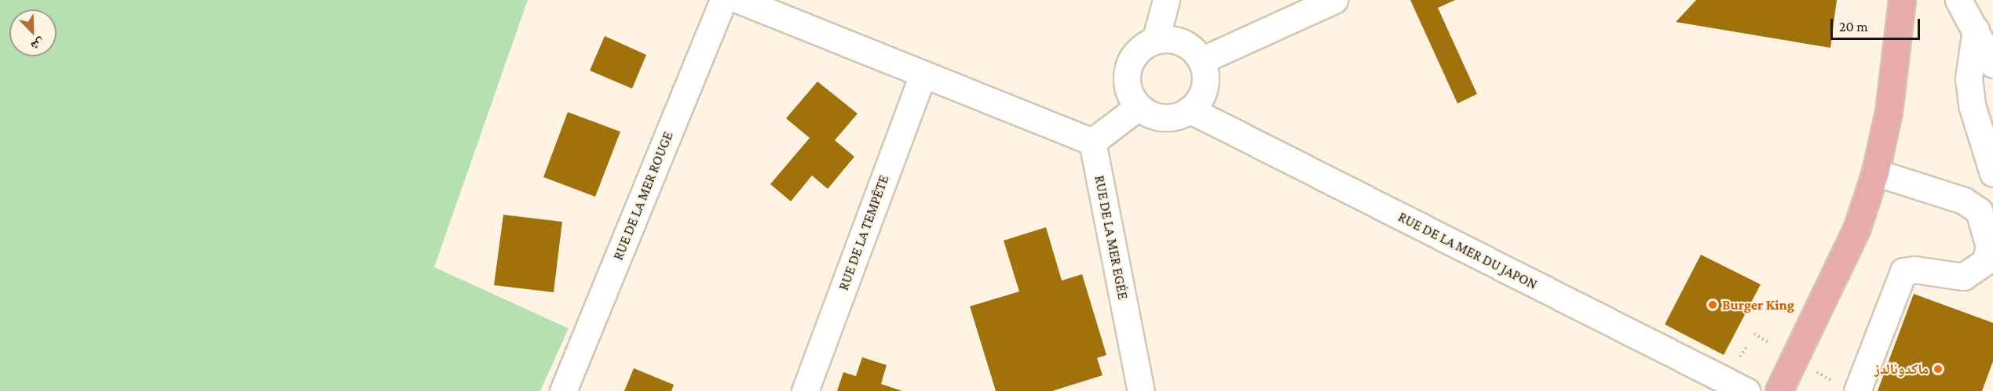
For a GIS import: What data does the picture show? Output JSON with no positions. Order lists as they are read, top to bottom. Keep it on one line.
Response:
{"streets":{"street":["RUE DE LA MER ROUGE","RUE DE LA TEMPÊTE","RUE DE LA MER EGÉE","RUE DE LA MER DU JAPON"]},"places":["Burger King","ماكدونالدز"],"scale_bar":"20 m","north":"bottom right"}
